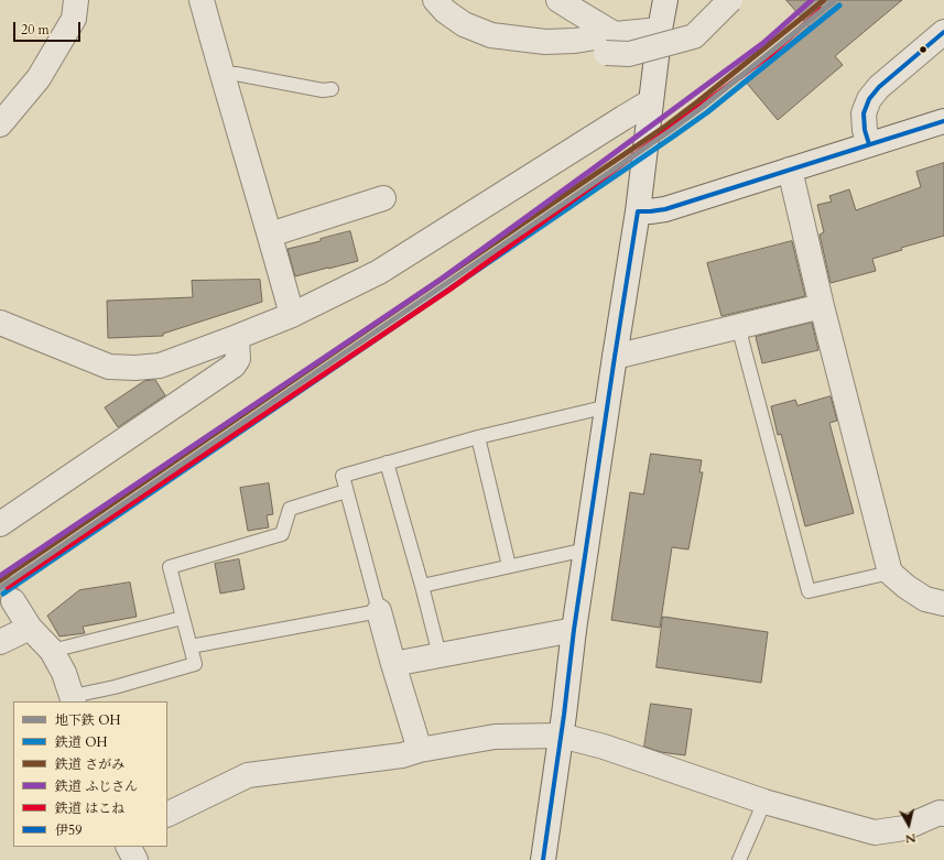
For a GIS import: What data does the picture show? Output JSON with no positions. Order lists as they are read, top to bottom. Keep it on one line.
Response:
{"lines":["metro line OH","rail line さがみ","rail line ふじさん","rail line OH","rail line はこね","transit line 伊59"],"legend":["地下鉄 OH","鉄道 OH","鉄道 さがみ","鉄道 ふじさん","鉄道 はこね","伊59"],"scale_bar":"20 m","north":"bottom"}
